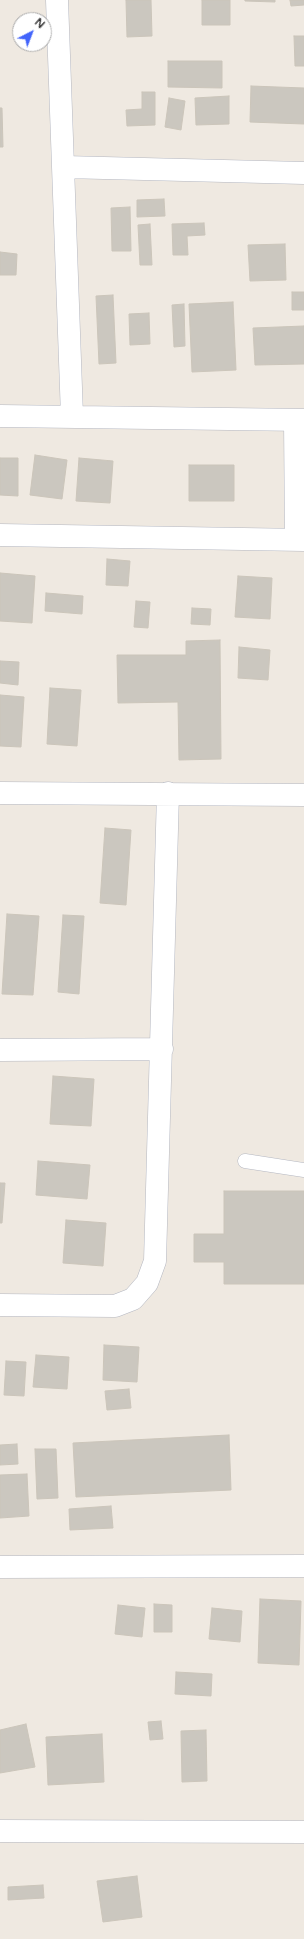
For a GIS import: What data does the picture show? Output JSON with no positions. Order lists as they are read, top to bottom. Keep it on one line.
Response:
{"north":"top right"}
